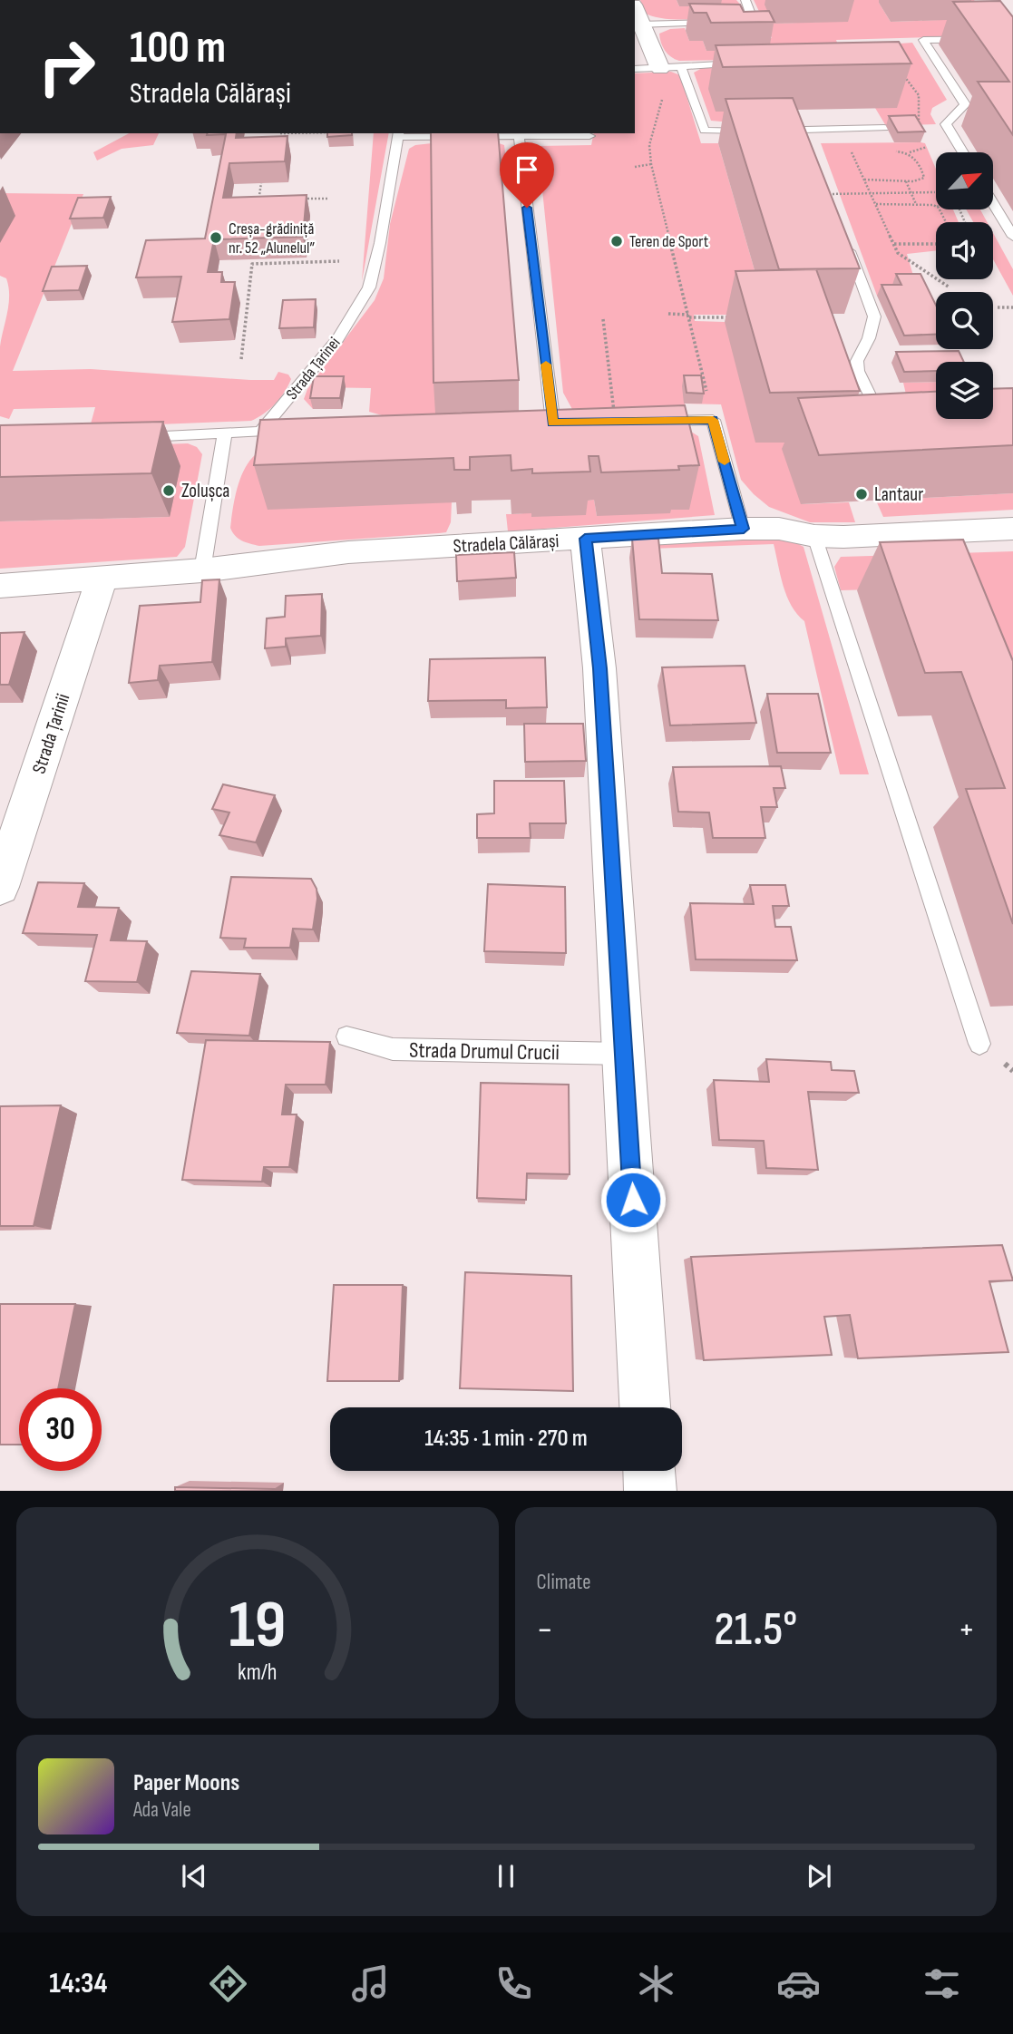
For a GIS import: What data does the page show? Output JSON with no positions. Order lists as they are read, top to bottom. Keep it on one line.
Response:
{"streets":{"street":["Stradela Călărași","Strada Țarinii"],"lane":["Strada Țarinei","Strada Drumul Crucii"]},"crossings":[["Stradela Călărași","Strada Țarinii"]],"places":["Creșa-grădiniță nr. 52 „Alunelul”","Teren de Sport","Zolușca","Lantaur"],"north":"top right","page":{"turn":["100 m","Stradela Călărași"],"limit":"30","trip":"14:35 · 1 min · 270 m","tile":"Climate","heat":["−","21.5°","+"],"song":["Paper Moons","Ada Vale"],"tabs":"14:34","gauge":["19","km/h"]}}
